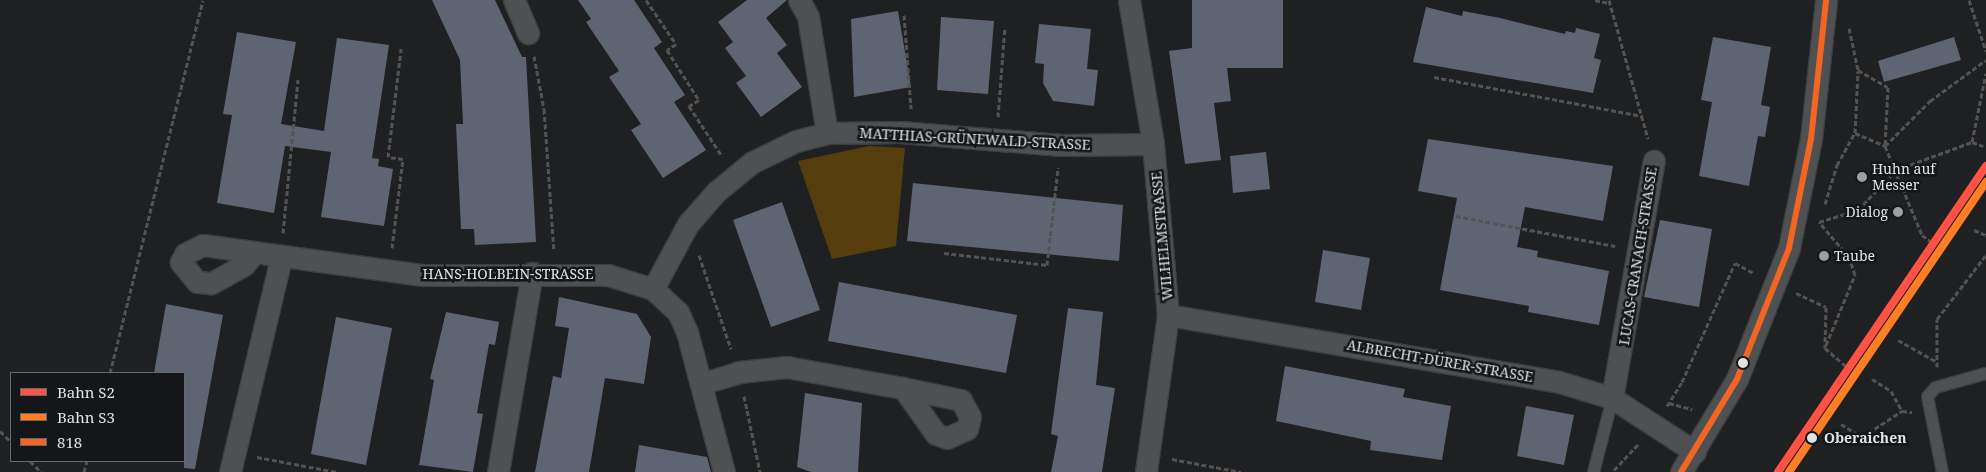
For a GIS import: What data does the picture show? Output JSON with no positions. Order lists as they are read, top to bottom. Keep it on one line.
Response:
{"streets":{"street":["MATTHIAS-GRÜNEWALD-STRASSE","WILHELMSTRASSE","LUCAS-CRANACH-STRASSE","HANS-HOLBEIN-STRASSE","ALBRECHT-DÜRER-STRASSE"]},"crossings":[["MATTHIAS-GRÜNEWALD-STRASSE","WILHELMSTRASSE"],["MATTHIAS-GRÜNEWALD-STRASSE","HANS-HOLBEIN-STRASSE"],["WILHELMSTRASSE","ALBRECHT-DÜRER-STRASSE"],["LUCAS-CRANACH-STRASSE","ALBRECHT-DÜRER-STRASSE"]],"places":["Huhn auf Messer","Dialog","Taube","Oberaichen"],"lines":["transit line 818","rail line S2","rail line S3"],"legend":["Bahn S2","Bahn S3","818"]}
